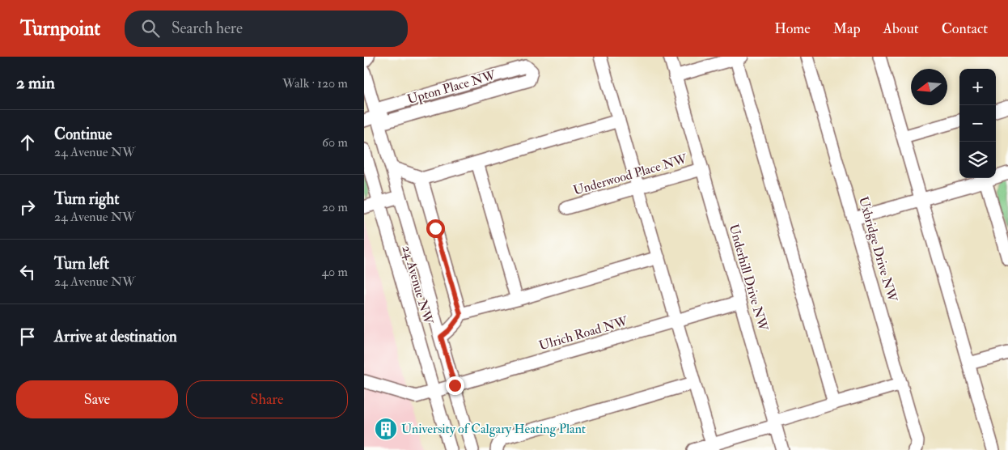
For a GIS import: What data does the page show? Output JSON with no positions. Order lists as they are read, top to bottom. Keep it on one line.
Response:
{"streets":{"street":["Upton Place NW","Underwood Place NW","Uxbridge Drive NW","Underhill Drive NW","24 Avenue NW","Ulrich Road NW"]},"crossings":[["Upton Place NW","24 Avenue NW"],["Underwood Place NW","Underhill Drive NW"],["Underhill Drive NW","Ulrich Road NW"],["24 Avenue NW","Ulrich Road NW"]],"places":{"building":["University of Calgary Heating Plant"]},"north":"left","page":{"header":"Turnpoint","search":"Search here","nav":["Home","Map","About","Contact"],"heading":["2 min","Walk · 120 m"],"map_buttons":["+","−"],"list":[["Continue","24 Avenue NW","60 m"],["Turn right","24 Avenue NW","20 m"],["Turn left","24 Avenue NW","40 m"],"Arrive at destination"],"buttons":["Save","Share"]}}
